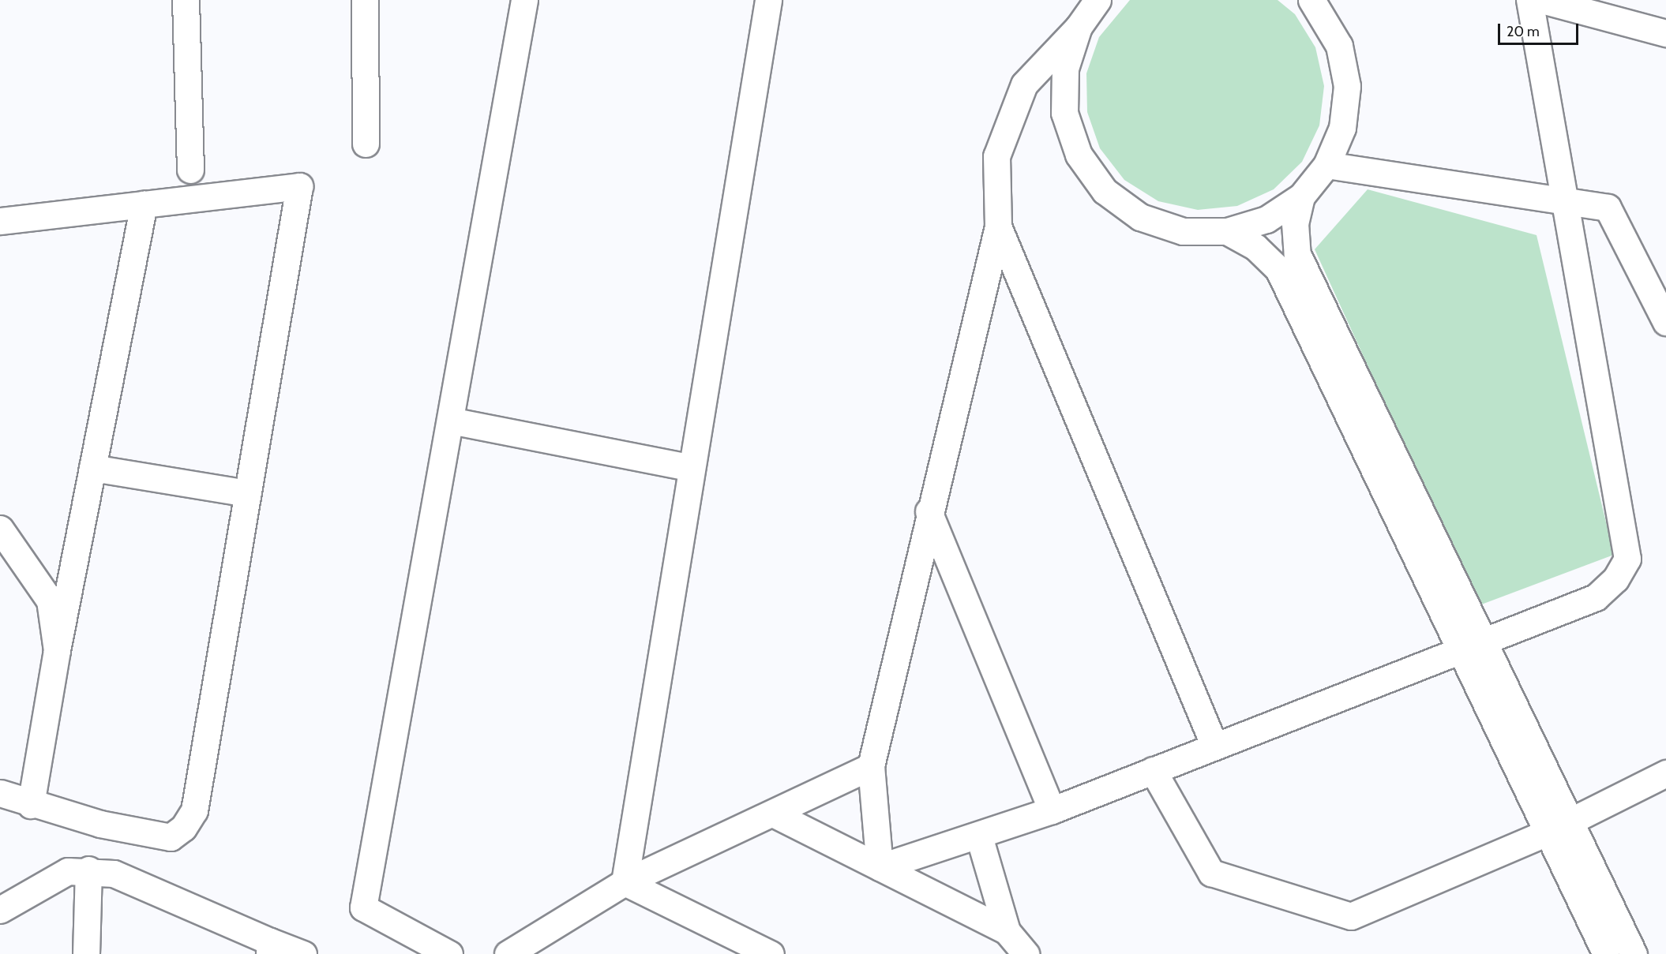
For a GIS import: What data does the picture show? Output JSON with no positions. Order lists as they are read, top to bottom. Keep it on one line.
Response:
{"scale_bar":"20 m"}
